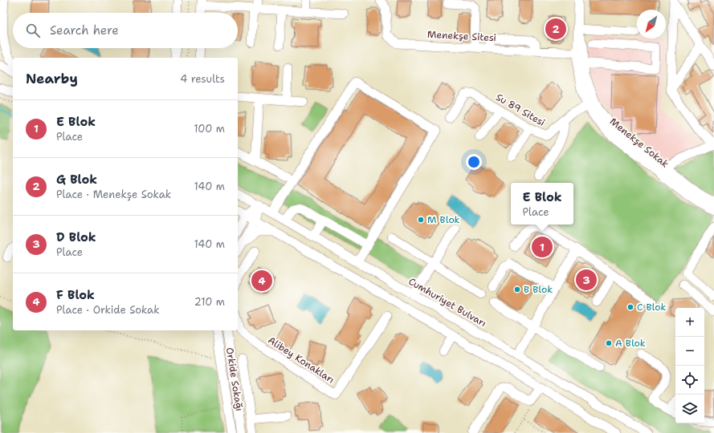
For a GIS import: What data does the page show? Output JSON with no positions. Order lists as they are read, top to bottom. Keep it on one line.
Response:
{"streets":{"street":["Menekşe Sitesi","Su 89 Sitesi","Menekşe Sokak","Cumhuriyet Bulvarı","Alibey Konakları","Orkide Sokağı"]},"crossings":[["Menekşe Sitesi","Menekşe Sokak"],["Su 89 Sitesi","Menekşe Sokak"]],"places":["M Blok","B Blok","C Blok","A Blok"],"north":"bottom left","page":{"search":"Search here","pins":["2","1","3","4"],"heading":["Nearby","4 results"],"list":[{"mark":"1","name":"E Blok","note":"Place","value":"100 m"},{"mark":"2","name":"G Blok","note":"Place · Menekşe Sokak","value":"140 m"},{"mark":"3","name":"D Blok","note":"Place","value":"140 m"},{"mark":"4","name":"F Blok","note":"Place · Orkide Sokak","value":"210 m"}],"popup":["E Blok","Place"],"map_buttons":["+","−"]}}
